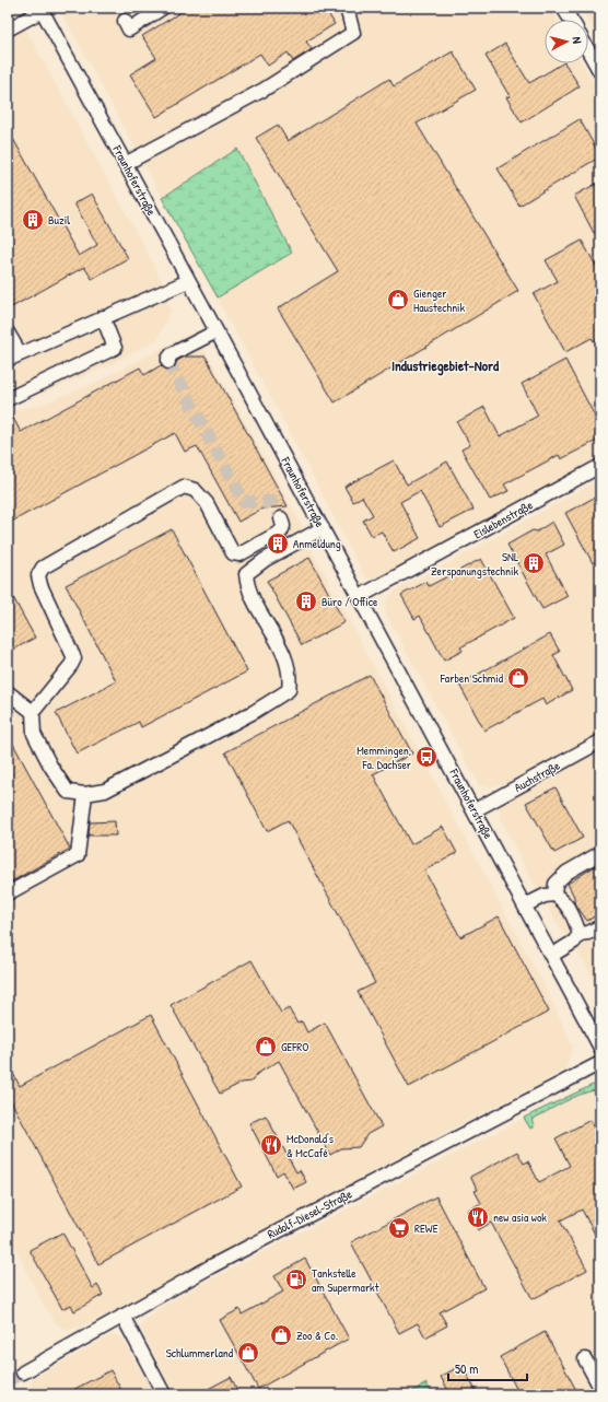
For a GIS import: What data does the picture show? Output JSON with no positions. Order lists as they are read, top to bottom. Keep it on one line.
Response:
{"streets":{"street":["Fraunhoferstraße","Eislebenstraße","Auchstraße","Rudolf-Diesel-Straße"]},"crossings":[["Fraunhoferstraße","Eislebenstraße"],["Fraunhoferstraße","Auchstraße"]],"districts":["Industriegebiet-Nord"],"places":{"building":["Buzil","Anmeldung","SNL Zerspanungstechnik","Büro / Office"],"shop":["Gienger Haustechnik","Farben Schmid","GEFRO","Zoo & Co.","Schlummerland"],"bus stop":["Memmingen, Fa. Dachser"],"restaurant":["McDonald's & McCafé","new asia wok"],"supermarket":["REWE"],"fuel station":["Tankstelle am Supermarkt"]},"scale_bar":"50 m","north":"right"}
